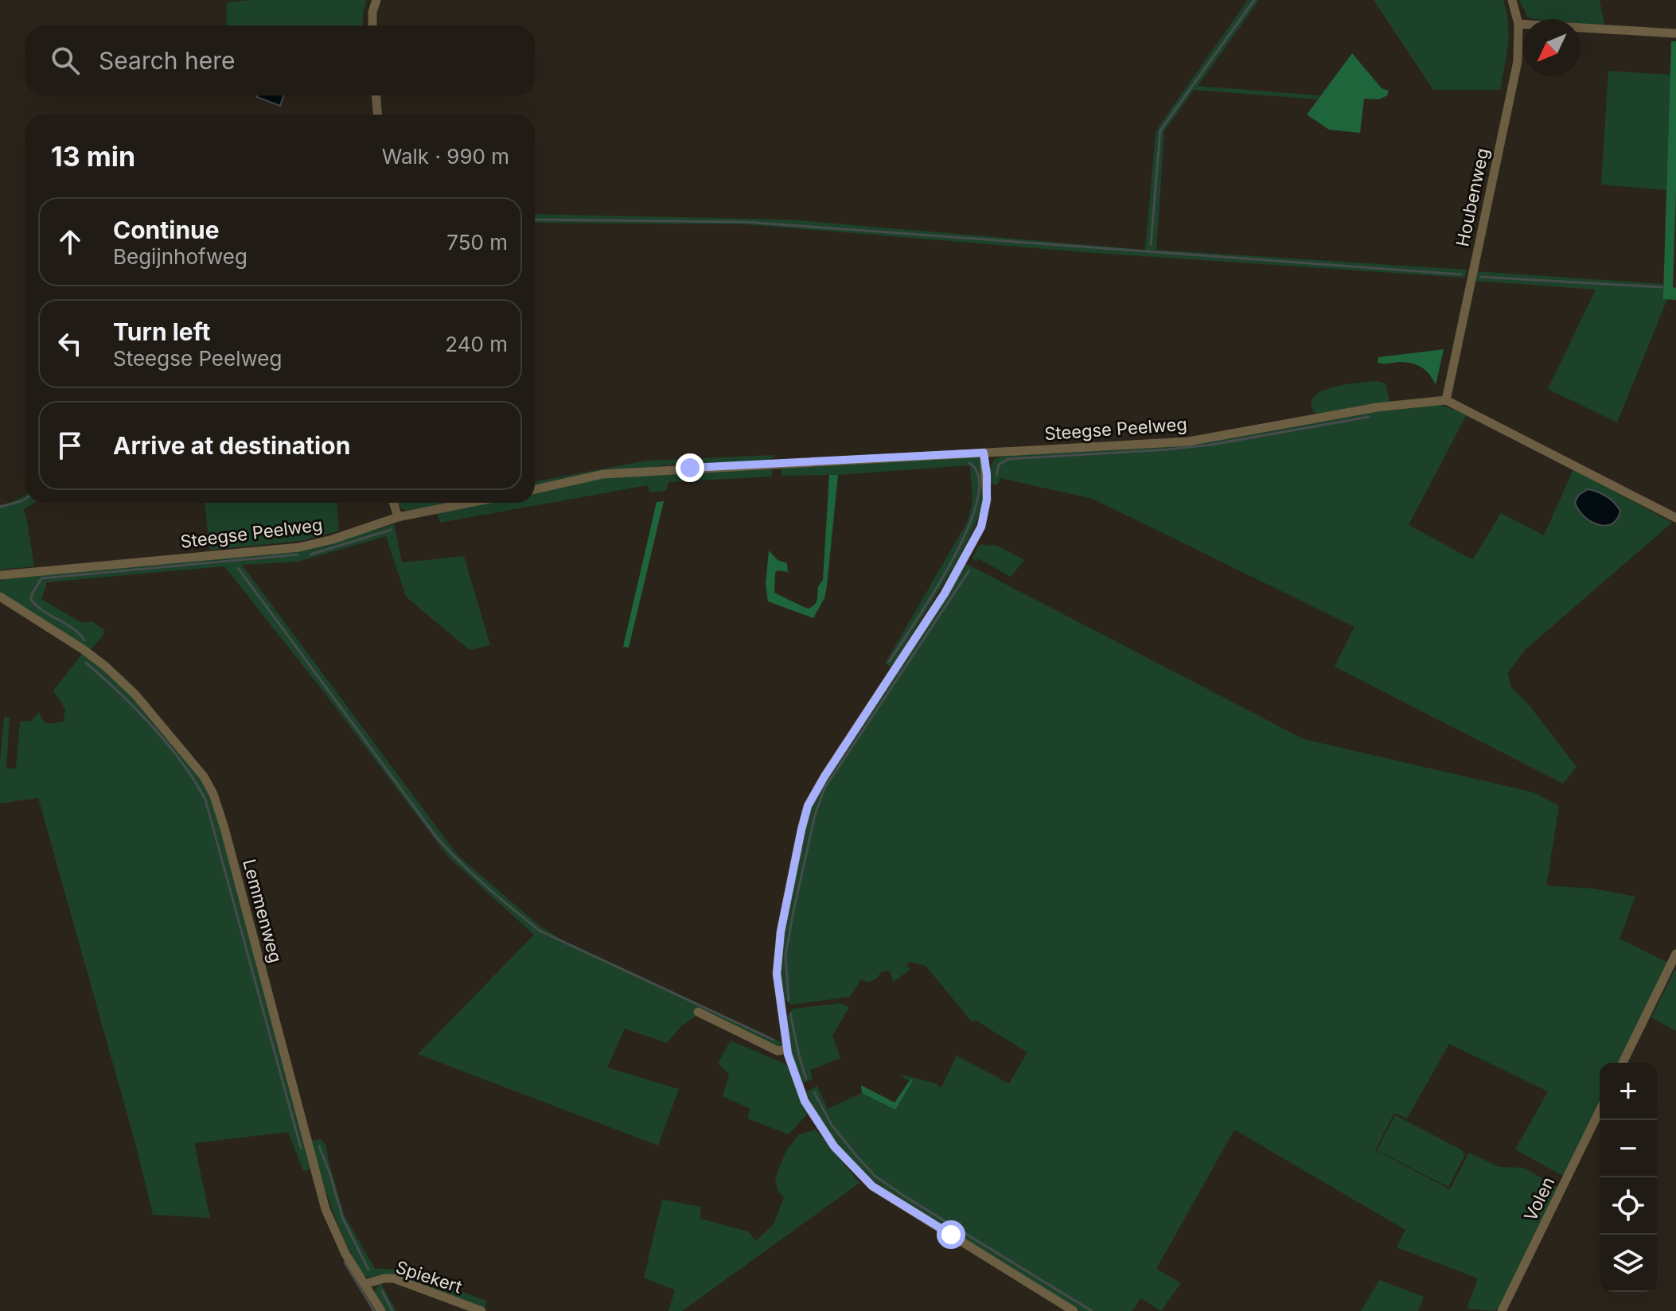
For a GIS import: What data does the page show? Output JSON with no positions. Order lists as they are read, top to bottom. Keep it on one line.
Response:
{"streets":{"street":["Houbenweg","Steegse Peelweg","Lemmenweg","Volen","Spiekert"]},"crossings":[["Houbenweg","Steegse Peelweg"],["Lemmenweg","Spiekert"]],"north":"bottom left","page":{"search":"Search here","heading":["13 min","Walk · 990 m"],"list":[["Continue","Begijnhofweg","750 m"],["Turn left","Steegse Peelweg","240 m"],"Arrive at destination"],"map_buttons":["+","−"]}}
